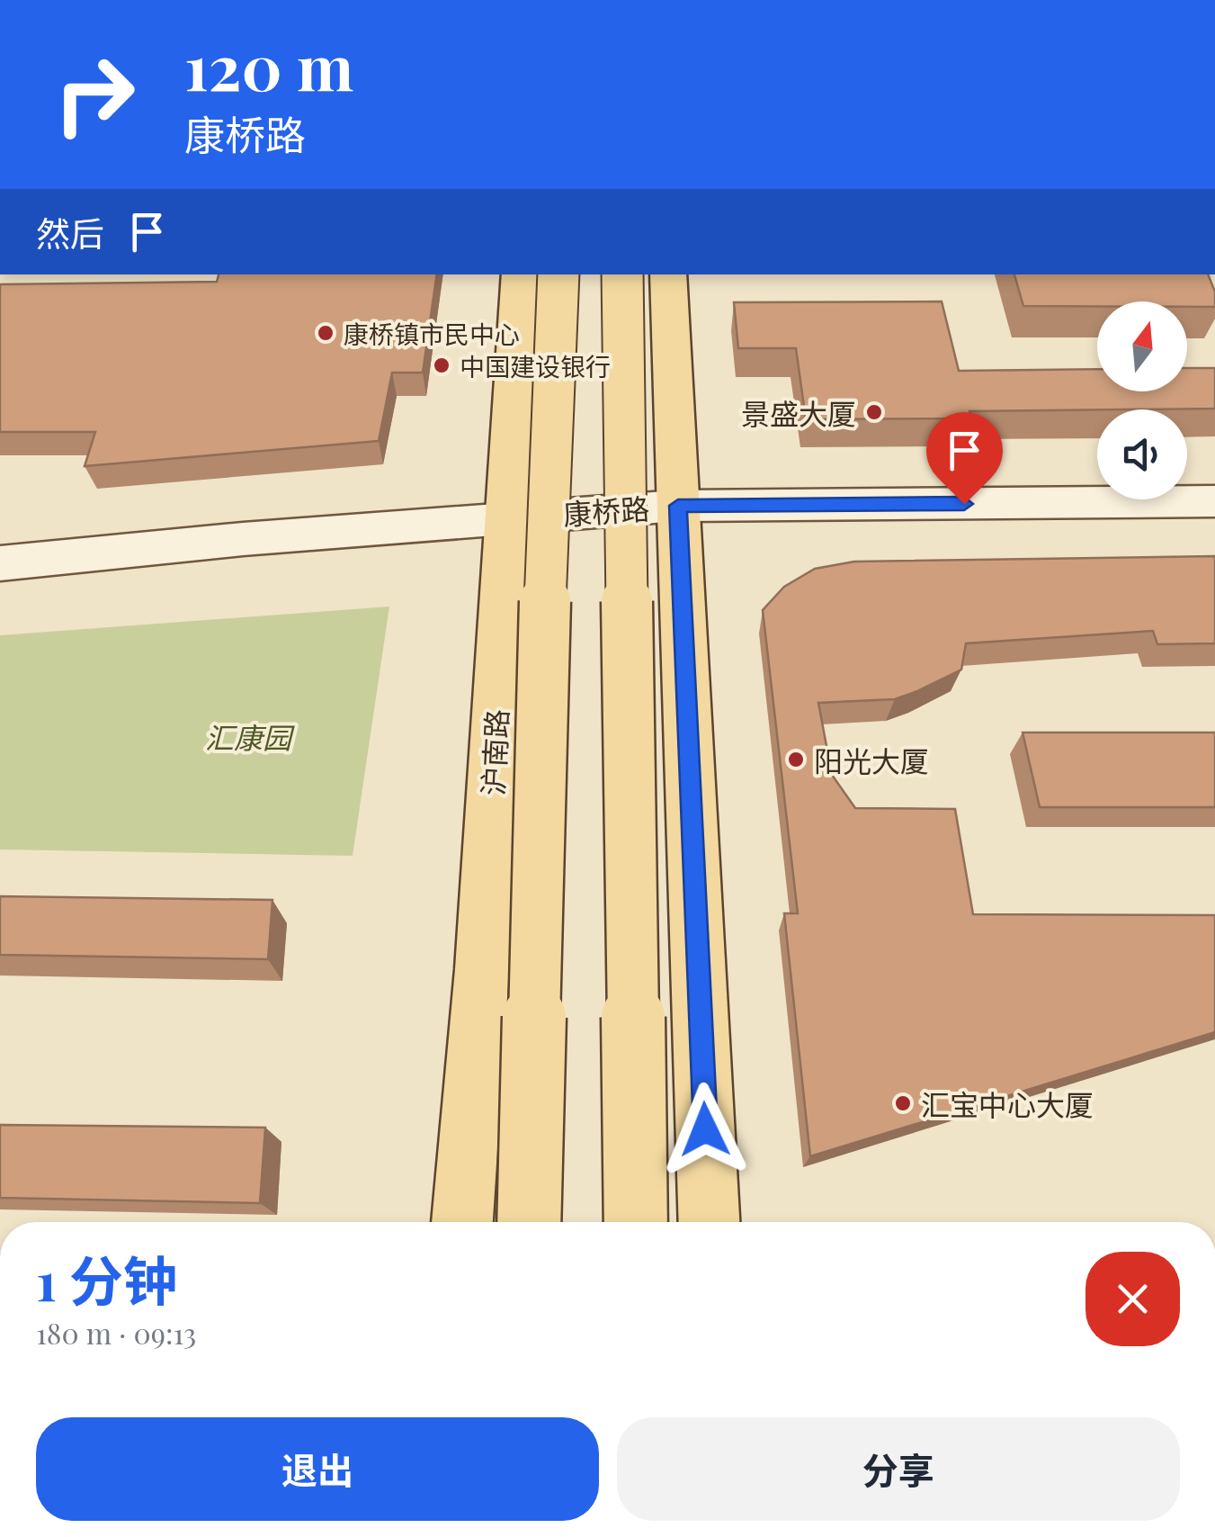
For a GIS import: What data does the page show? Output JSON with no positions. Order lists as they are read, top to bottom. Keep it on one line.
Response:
{"streets":{"main road":["康桥路","沪南路"]},"crossings":[["康桥路","沪南路"]],"parks":["汇康园"],"places":["康桥镇市民中心","中国建设银行","景盛大厦","阳光大厦","汇宝中心大厦"],"north":"top","page":{"turn":["120 m","康桥路"],"then":"然后","heading":["1 分钟","180 m · 09:13"],"buttons":["退出","分享"]}}
